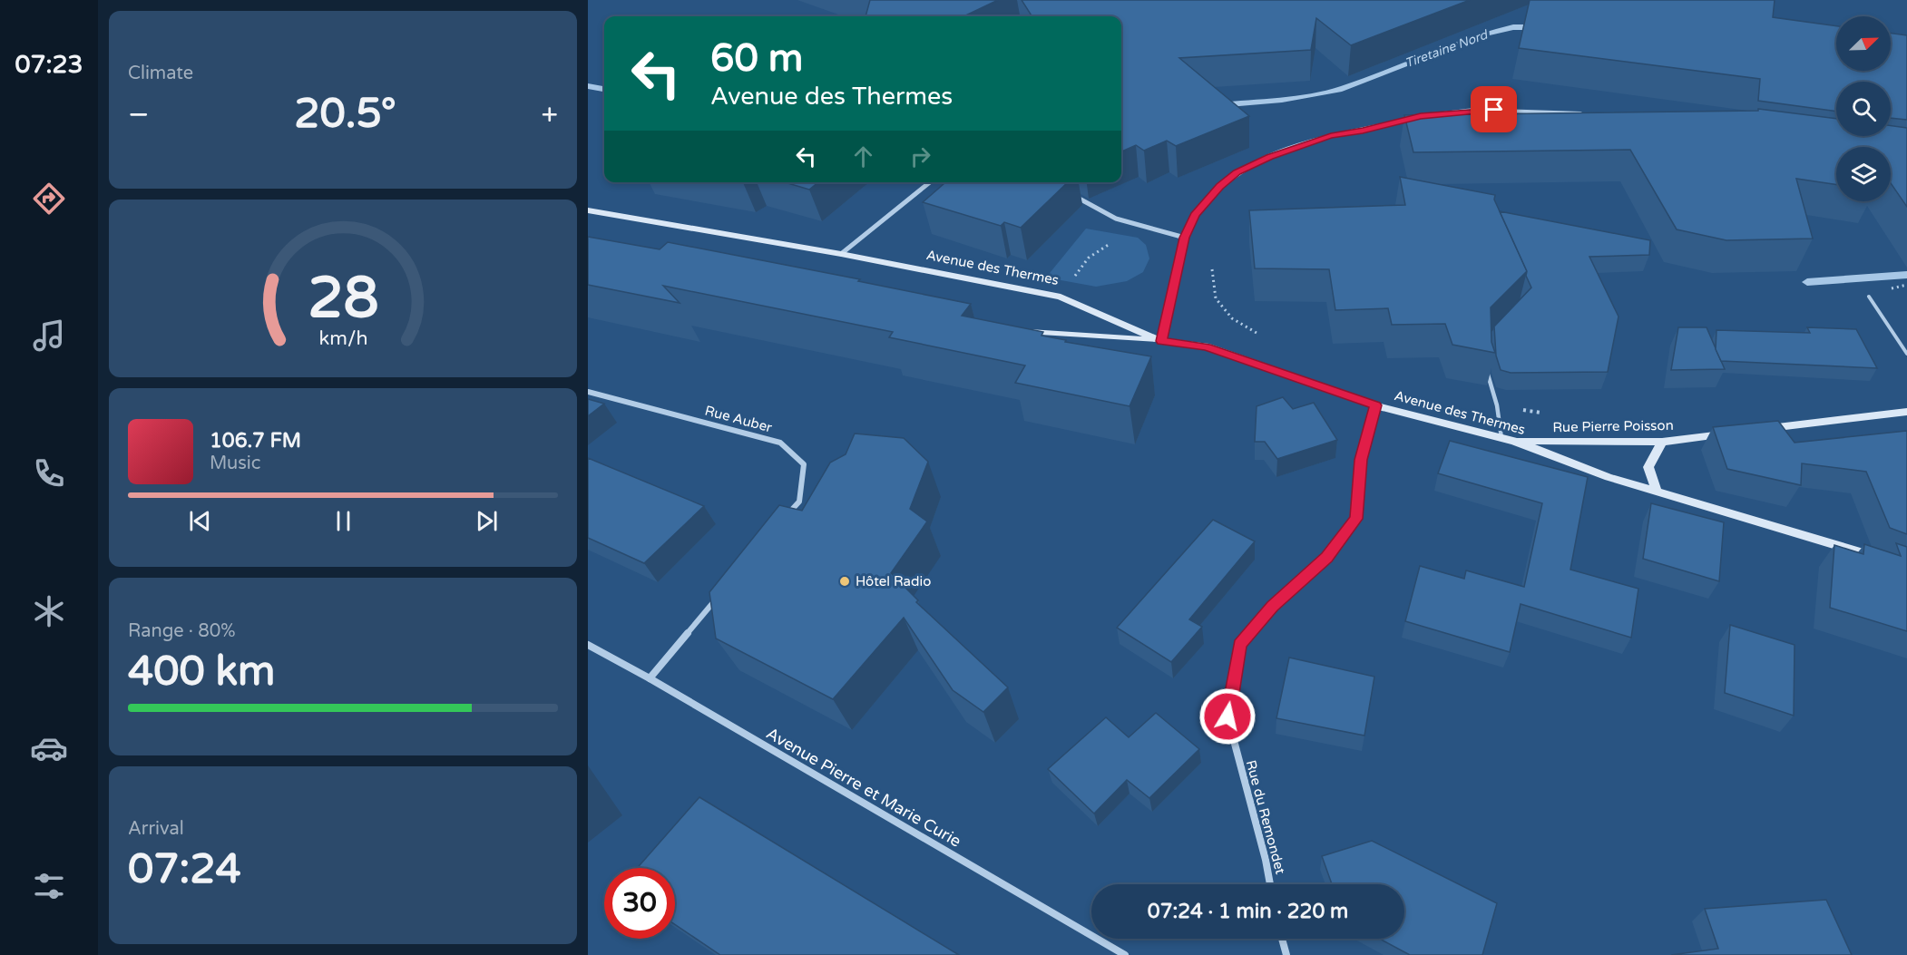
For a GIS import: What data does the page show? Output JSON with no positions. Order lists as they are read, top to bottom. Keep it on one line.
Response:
{"streets":{"street":["Avenue des Thermes","Rue Auber","Rue Pierre Poisson","Avenue Pierre et Marie Curie","Rue du Remondet"]},"crossings":[["Avenue des Thermes","Rue Pierre Poisson"],["Avenue des Thermes","Rue du Remondet"]],"water":["Tiretaine Nord"],"places":["Hôtel Radio"],"north":"top right","page":{"tabs":"07:23","tile":["Climate",["Range · 80%","400 km"],["Arrival","07:24"]],"turn":["60 m","Avenue des Thermes"],"heat":["−","20.5°","+"],"song":["106.7 FM","Music"],"limit":"30","trip":"07:24 · 1 min · 220 m","gauge":["28","km/h"]}}
